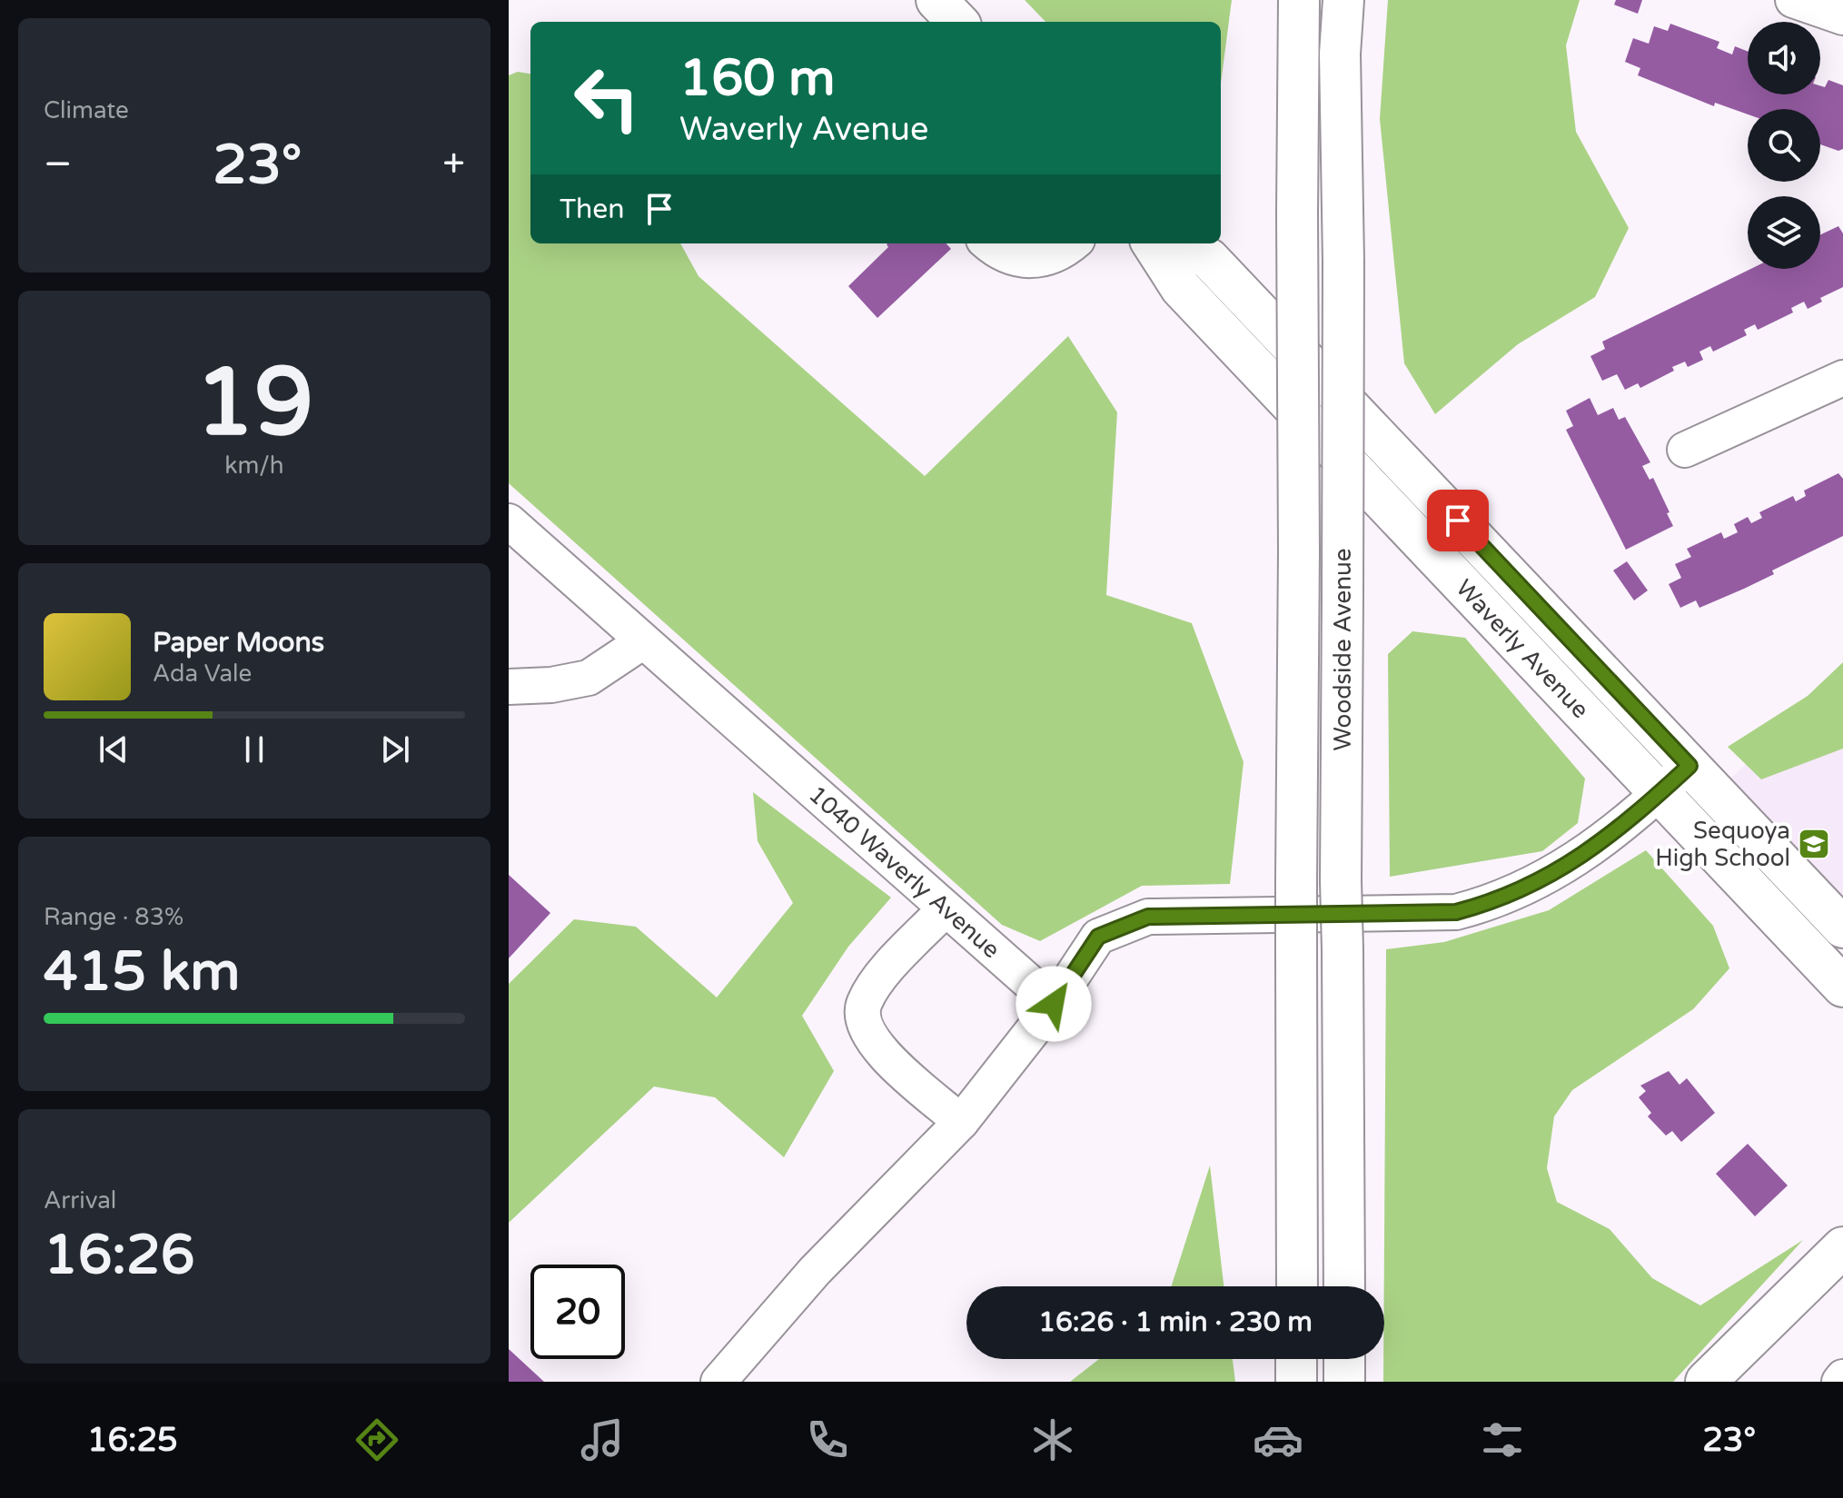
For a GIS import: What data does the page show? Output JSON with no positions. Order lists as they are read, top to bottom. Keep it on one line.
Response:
{"streets":{"main road":["Waverly Avenue","Woodside Avenue"],"street":["1040 Waverly Avenue"]},"places":{"school or university":["Sequoya High School"]},"page":{"tile":["Climate",["19","km/h"],["Range · 83%","415 km"],["Arrival","16:26"]],"turn":["160 m","Waverly Avenue"],"heat":["−","23°","+"],"then":"Then","song":["Paper Moons","Ada Vale"],"limit":"20","trip":"16:26 · 1 min · 230 m","tabs":["16:25","23°"]}}
